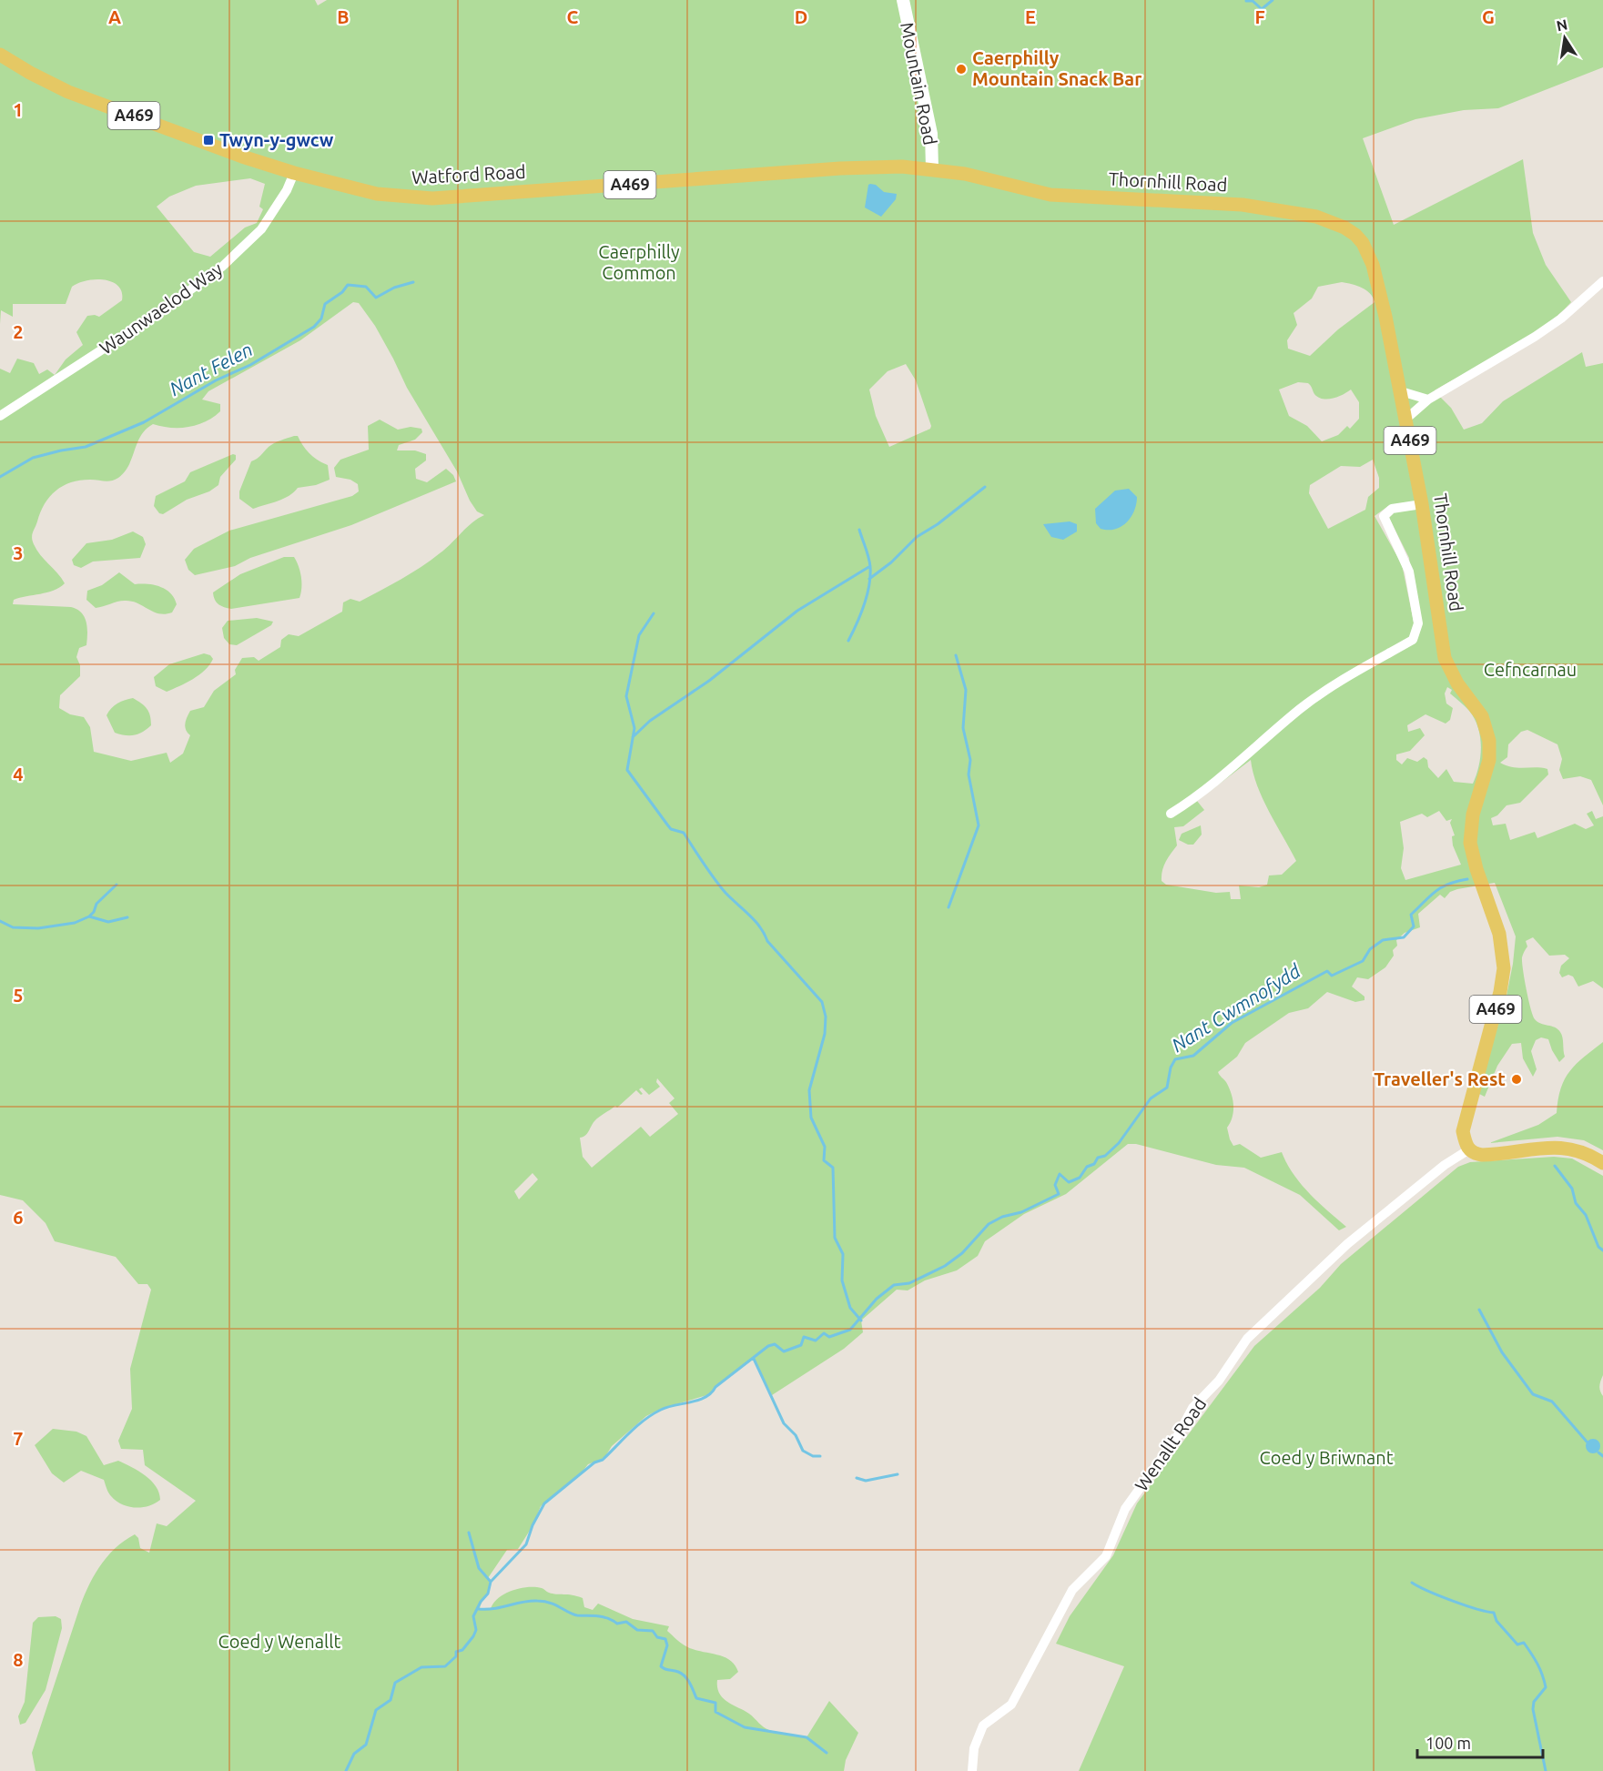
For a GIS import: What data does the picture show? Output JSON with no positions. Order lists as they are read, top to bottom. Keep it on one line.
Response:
{"streets":{"main road":["Mountain Road","A469","Watford Road","Thornhill Road"],"street":["Waunwaelod Way","Wenallt Road"]},"crossings":[["Mountain Road","Watford Road"],["Mountain Road","Thornhill Road"],["Watford Road","Thornhill Road"],["Watford Road","Waunwaelod Way"],["Thornhill Road","Wenallt Road"]],"water":["Nant Felen","Nant Cwmnofydd"],"parks":["Caerphilly Common","Cefncarnau","Coed y Briwnant","Coed y Wenallt"],"places":{"other":["Caerphilly Mountain Snack Bar","Traveller's Rest"],"transit":["Twyn-y-gwcw"]},"scale_bar":"100 m","north":"top","grid":{"columns":["A","B","C","D","E","F","G"],"rows":["1","2","3","4","5","6","7","8"]}}
